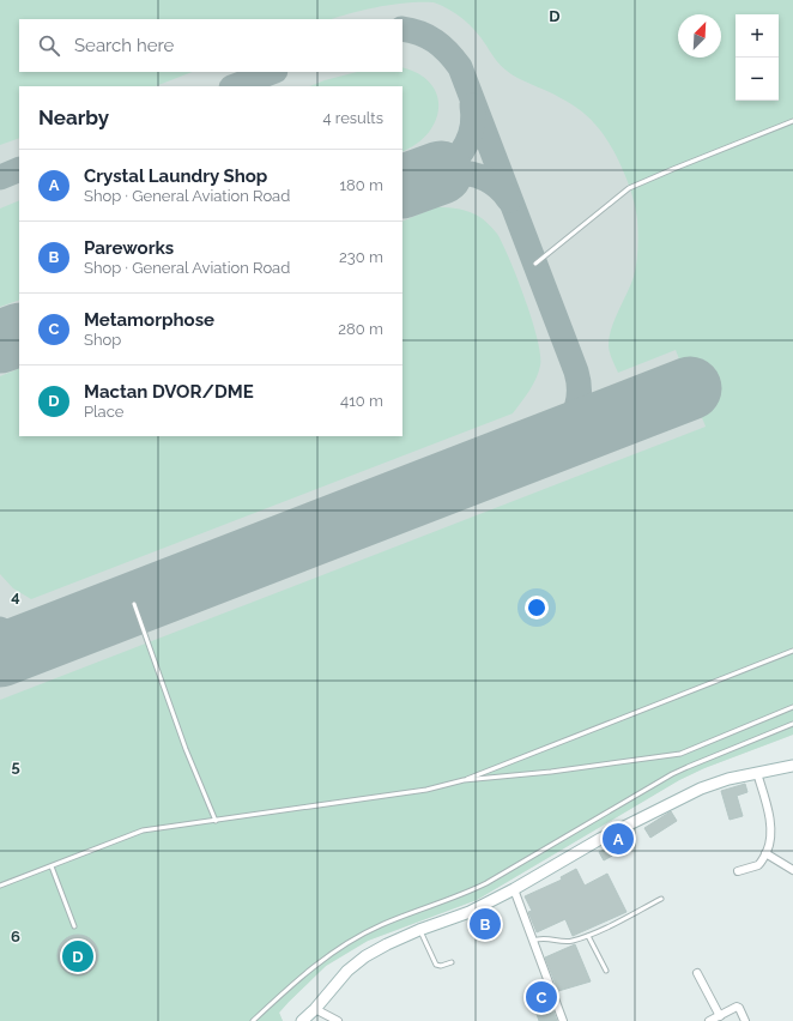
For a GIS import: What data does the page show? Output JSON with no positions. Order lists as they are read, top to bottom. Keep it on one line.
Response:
{"north":"top right","page":{"map_buttons":["+","−"],"search":"Search here","heading":["Nearby","4 results"],"list":[{"mark":"A","name":"Crystal Laundry Shop","note":"Shop · General Aviation Road","value":"180 m"},{"mark":"B","name":"Pareworks","note":"Shop · General Aviation Road","value":"230 m"},{"mark":"C","name":"Metamorphose","note":"Shop","value":"280 m"},{"mark":"D","name":"Mactan DVOR/DME","note":"Place","value":"410 m"}],"pins":["A","B","D","C"]},"grid":{"columns":["D"],"rows":["4","5","6"]}}
